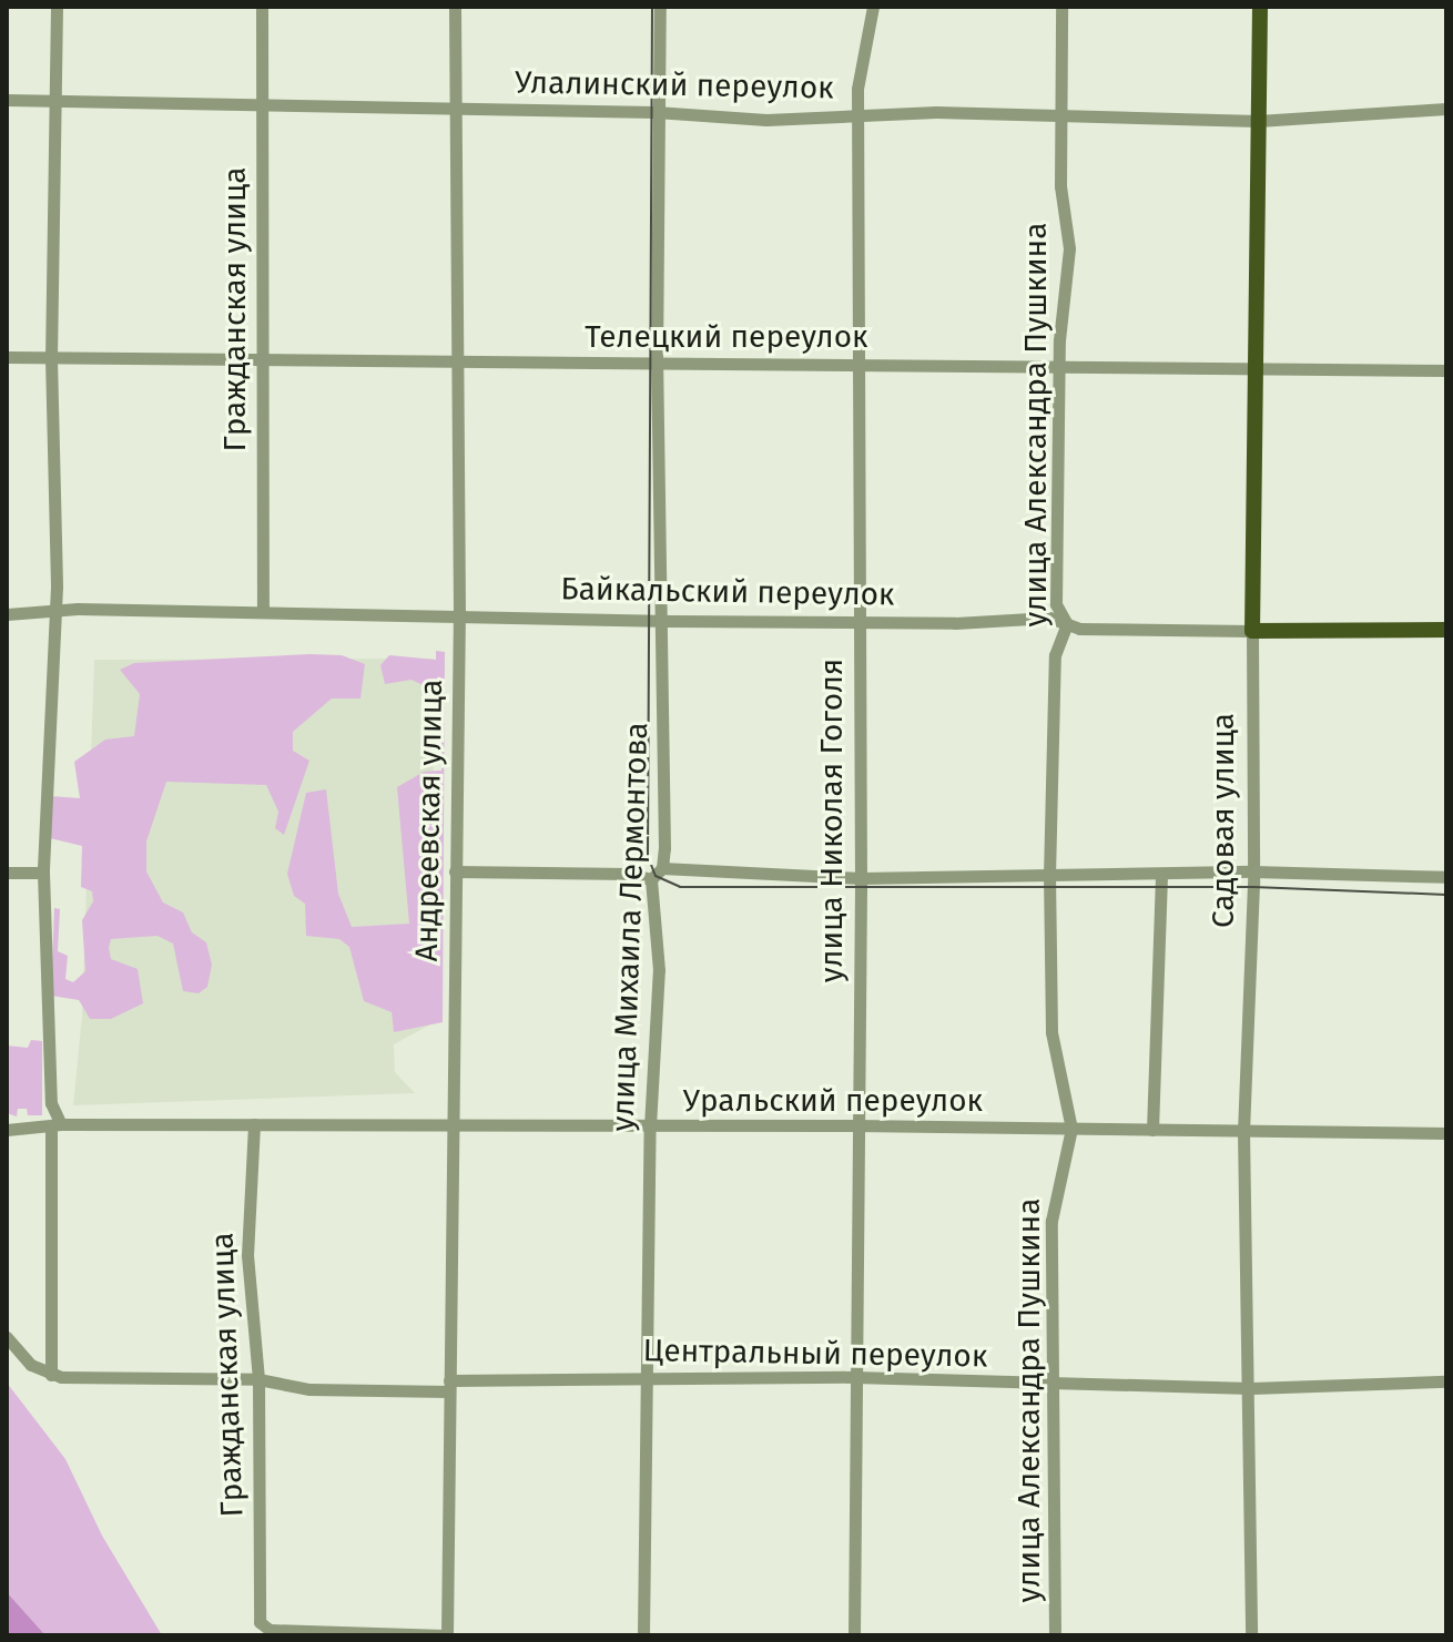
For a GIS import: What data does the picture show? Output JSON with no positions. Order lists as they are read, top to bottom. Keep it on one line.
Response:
{"streets":{"main road":["Байкальский переулок","Садовая улица"],"street":["Улалинский переулок","Гражданская улица","Телецкий переулок","улица Александра Пушкина","Андреевская улица","улица Николая Гоголя","улица Михаила Лермонтова","Уральский переулок","Центральный переулок"]},"crossings":[["Улалинский переулок","Гражданская улица"],["Улалинский переулок","улица Александра Пушкина"],["Улалинский переулок","Андреевская улица"],["Улалинский переулок","улица Николая Гоголя"],["Улалинский переулок","Садовая улица"],["Улалинский переулок","улица Михаила Лермонтова"],["Гражданская улица","Телецкий переулок"],["Гражданская улица","Байкальский переулок"],["Гражданская улица","Андреевская улица"],["Гражданская улица","Уральский переулок"],["Гражданская улица","Центральный переулок"],["Телецкий переулок","улица Александра Пушкина"],["Телецкий переулок","Андреевская улица"],["Телецкий переулок","улица Николая Гоголя"],["Телецкий переулок","Садовая улица"],["Телецкий переулок","улица Михаила Лермонтова"],["улица Александра Пушкина","Байкальский переулок"],["улица Александра Пушкина","Уральский переулок"],["улица Александра Пушкина","Центральный переулок"],["Байкальский переулок","Андреевская улица"],["Байкальский переулок","улица Николая Гоголя"],["Байкальский переулок","Садовая улица"],["Байкальский переулок","улица Михаила Лермонтова"],["Андреевская улица","Уральский переулок"],["Андреевская улица","Центральный переулок"],["улица Николая Гоголя","Уральский переулок"],["улица Николая Гоголя","Центральный переулок"],["Садовая улица","Уральский переулок"],["Садовая улица","Центральный переулок"],["улица Михаила Лермонтова","Уральский переулок"],["улица Михаила Лермонтова","Центральный переулок"]]}
